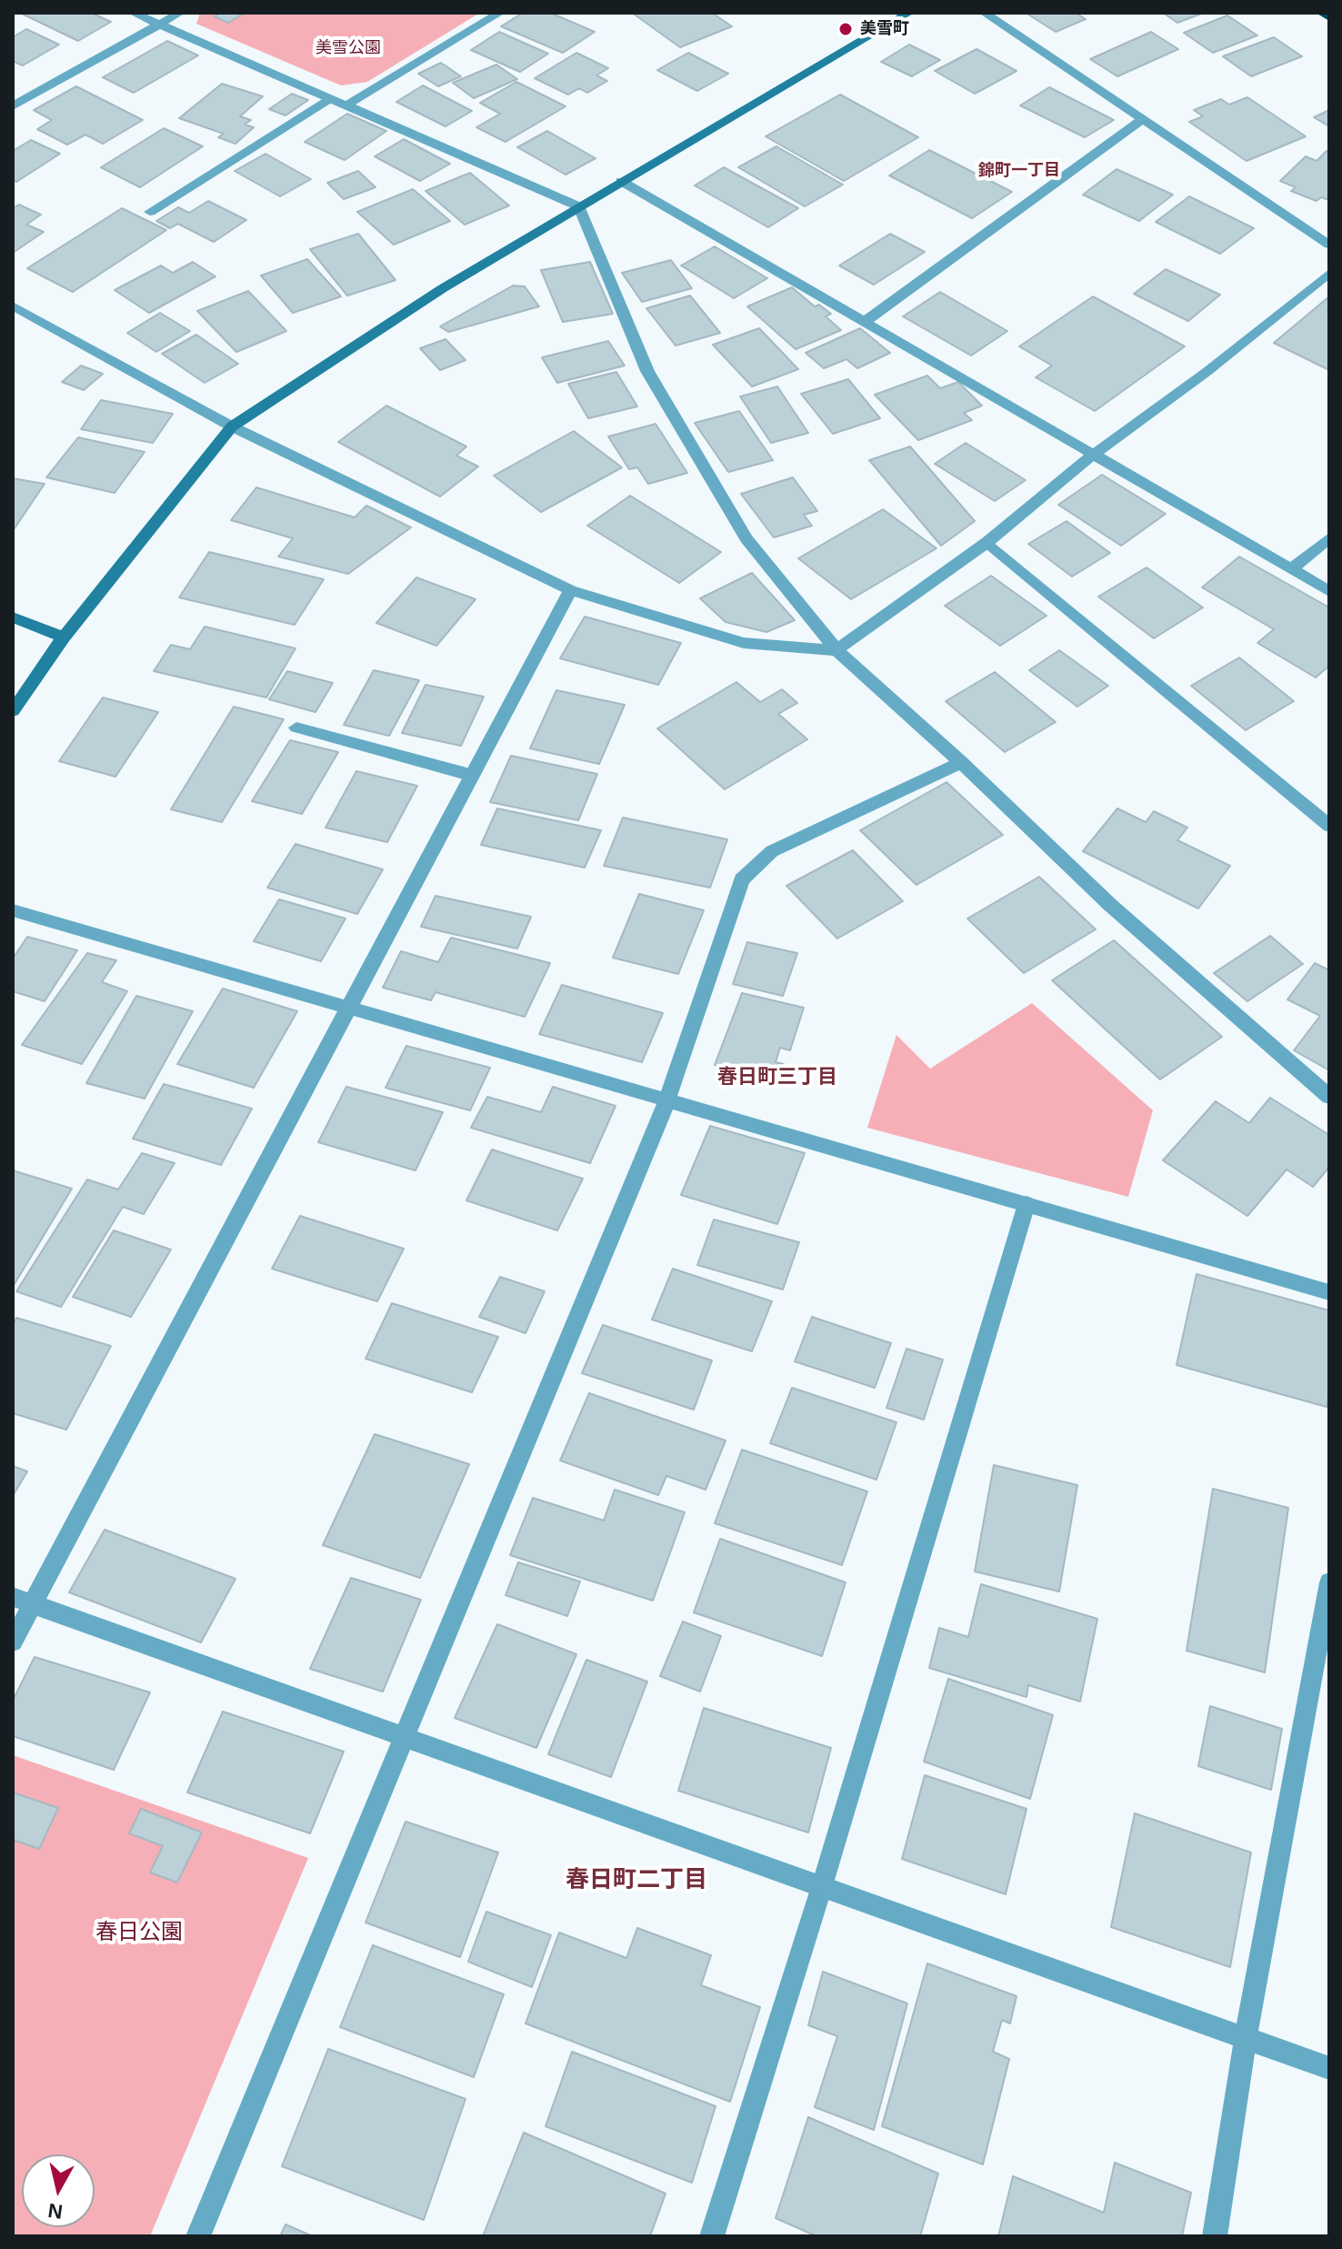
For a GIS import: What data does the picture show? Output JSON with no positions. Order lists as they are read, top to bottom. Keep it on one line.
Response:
{"districts":["錦町一丁目","春日町三丁目","春日町二丁目"],"parks":["美雪公園","春日公園"],"places":["美雪町"],"north":"bottom"}
